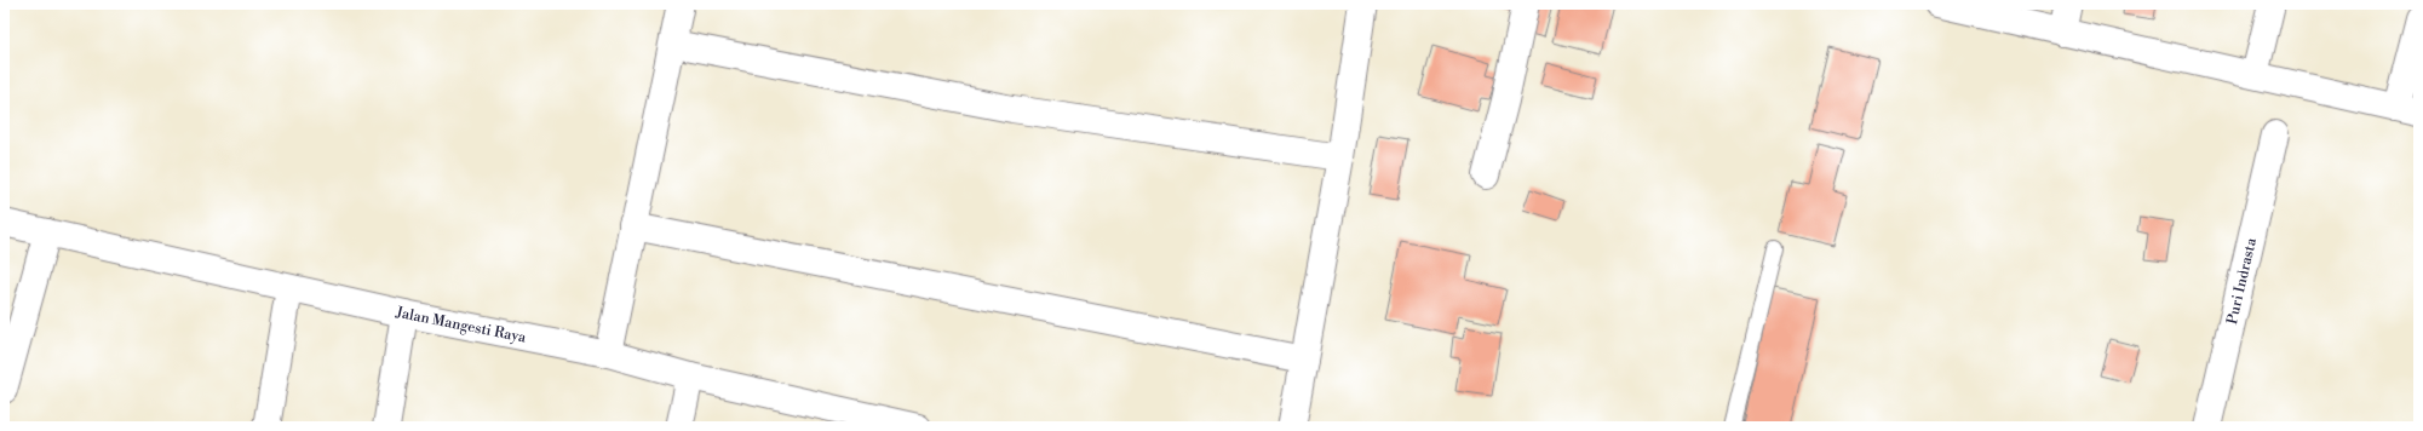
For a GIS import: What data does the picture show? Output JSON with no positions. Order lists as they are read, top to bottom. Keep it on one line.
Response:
{"streets":{"street":["Puri Indrasta","Jalan Mangesti Raya"]}}
